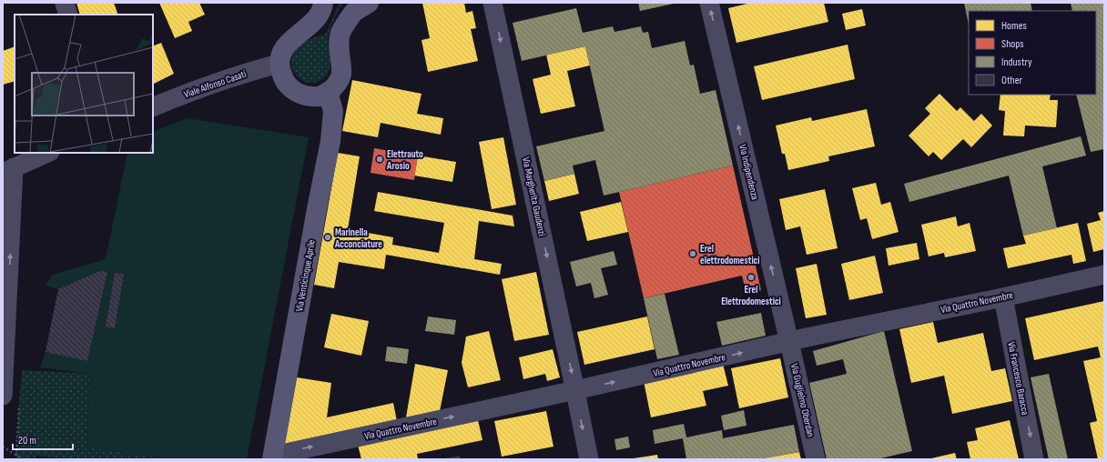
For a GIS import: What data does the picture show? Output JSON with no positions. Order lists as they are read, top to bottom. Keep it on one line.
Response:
{"streets":{"main road":["Via Venticinque Aprile"],"street":["Viale Alfonso Casati","Via Indipendenza","Via Margherita Gaudenzi","Via Quattro Novembre","Via Francesco Baracca","Via Guglielmo Oberdan"]},"crossings":[["Via Indipendenza","Via Quattro Novembre"],["Via Indipendenza","Via Guglielmo Oberdan"],["Via Margherita Gaudenzi","Via Quattro Novembre"],["Via Venticinque Aprile","Via Quattro Novembre"],["Via Quattro Novembre","Via Francesco Baracca"],["Via Quattro Novembre","Via Guglielmo Oberdan"]],"one_way":["Via Indipendenza","Via Margherita Gaudenzi","Via Quattro Novembre","Via Francesco Baracca"],"places":["Elettrauto Arosio","Marinella Acconciature","Erel elettrodomestici","Erel Elettrodomestici"],"legend":["Homes","Shops","Industry","Other"],"scale_bar":"20 m"}
